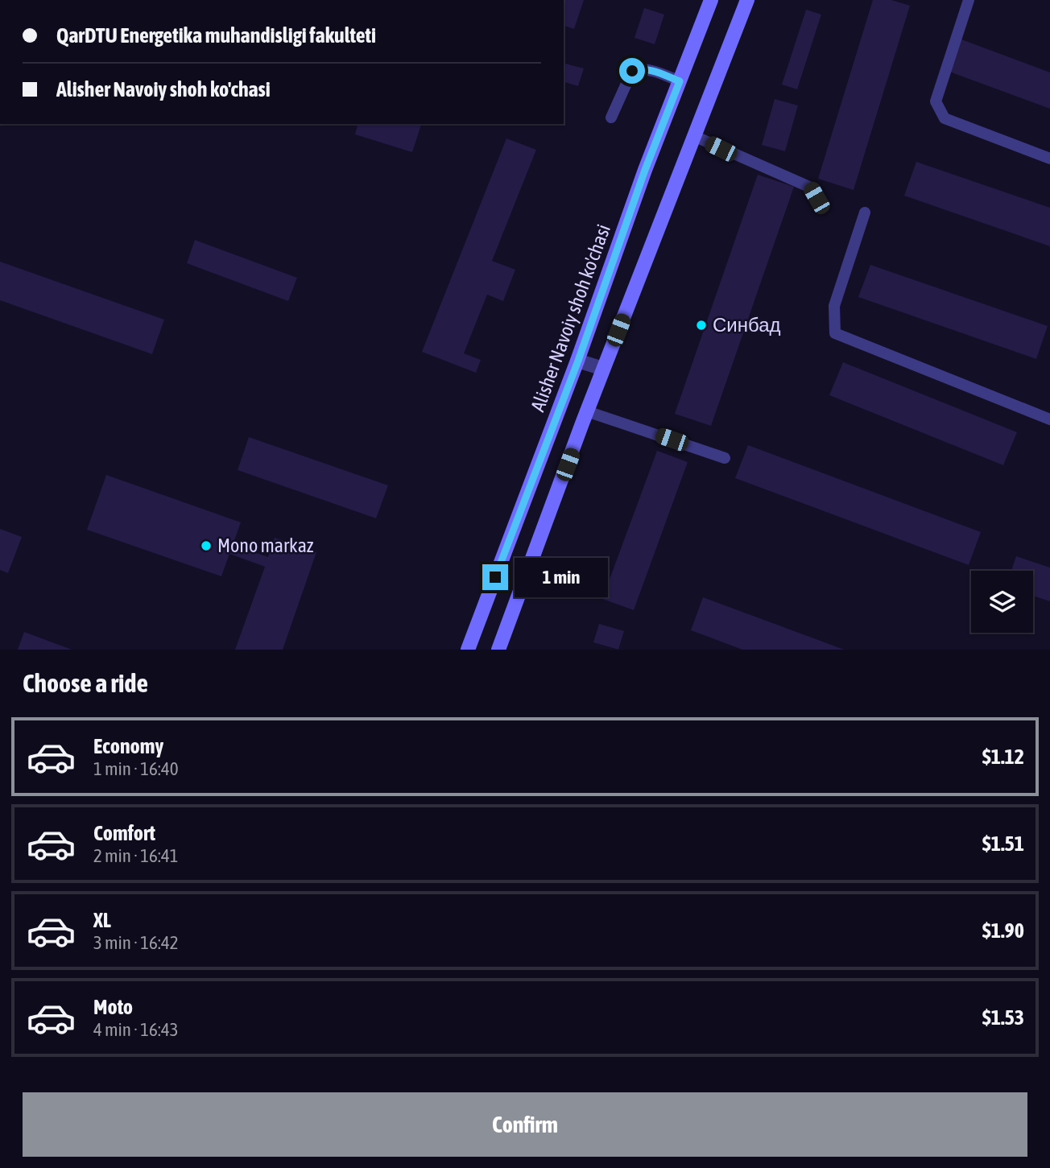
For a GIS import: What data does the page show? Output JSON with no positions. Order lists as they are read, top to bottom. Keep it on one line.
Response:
{"streets":{"main road":["Alisher Navoiy shoh ko'chasi"]},"places":["Синбад","Mono markaz"],"page":{"banner":["QarDTU Energetika muhandisligi fakulteti","Alisher Navoiy shoh ko'chasi"],"bubble":"1 min","heading":"Choose a ride","list":[{"name":"Economy","note":"1 min · 16:40","value":"$1.12"},{"name":"Comfort","note":"2 min · 16:41","value":"$1.51"},{"name":"XL","note":"3 min · 16:42","value":"$1.90"},{"name":"Moto","note":"4 min · 16:43","value":"$1.53"}],"buttons":"Confirm"}}
